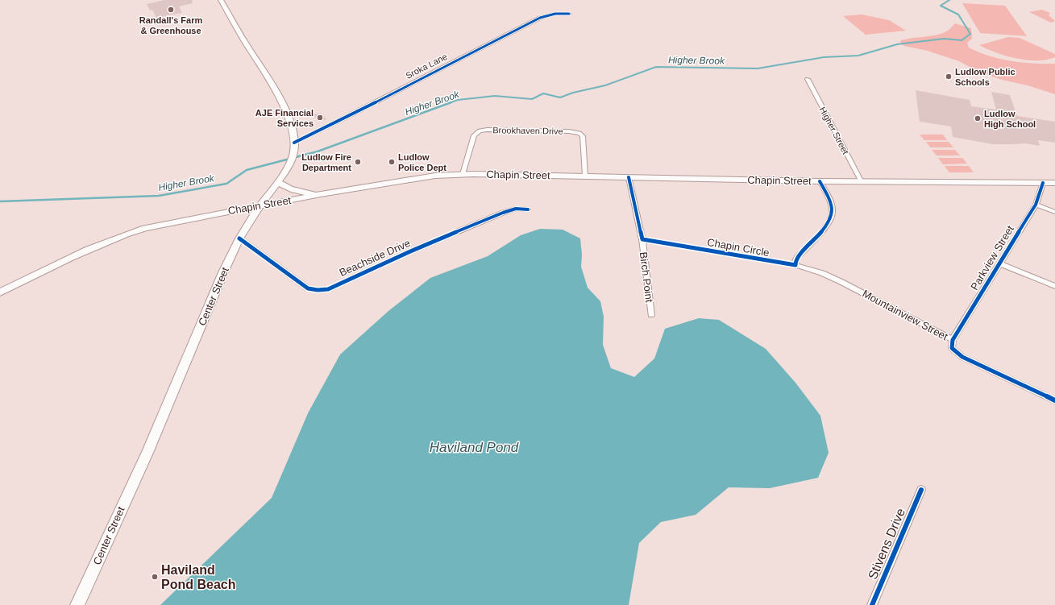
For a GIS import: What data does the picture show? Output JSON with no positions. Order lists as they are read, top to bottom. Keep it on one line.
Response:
{"streets":{"main road":["Chapin Street","Center Street"],"street":["Sroka Lane","Brookhaven Drive","Higher Street","Chapin Circle","Beachside Drive","Parkview Street","Birch Point","Mountainview Street","Stivens Drive"]},"crossings":[["Sroka Lane","Center Street"],["Brookhaven Drive","Chapin Street"],["Higher Street","Chapin Street"],["Chapin Street","Parkview Street"],["Chapin Street","Center Street"],["Chapin Circle","Birch Point"],["Chapin Circle","Mountainview Street"],["Beachside Drive","Center Street"],["Parkview Street","Mountainview Street"]],"water":["Higher Brook","Haviland Pond"],"places":["Randall's Farm & Greenhouse","Ludlow Public Schools","AJE Financial Services","Ludlow High School","Ludlow Fire Department","Ludlow Police Dept","Haviland Pond Beach"]}
